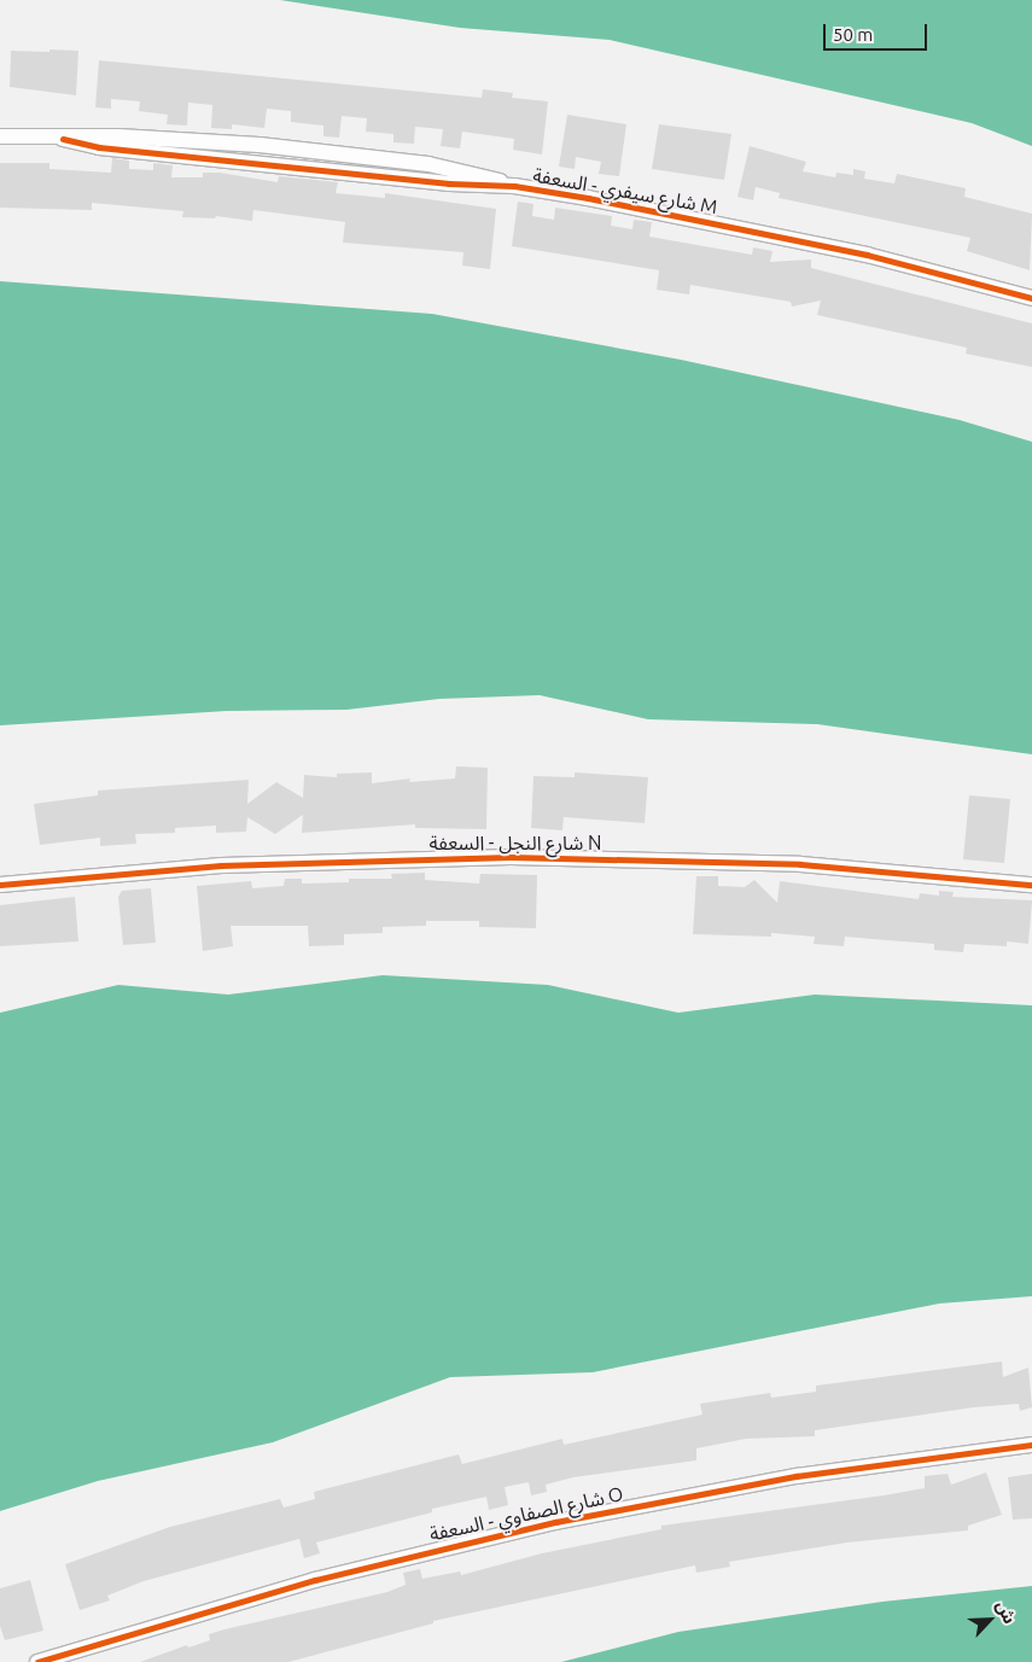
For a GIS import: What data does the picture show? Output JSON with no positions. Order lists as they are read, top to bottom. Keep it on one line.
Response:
{"streets":{"street":["شارع سيفري - السعفة M","شارع النجل - السعفة N","شارع الصفاوي - السعفة O"]},"scale_bar":"50 m","north":"top right"}
